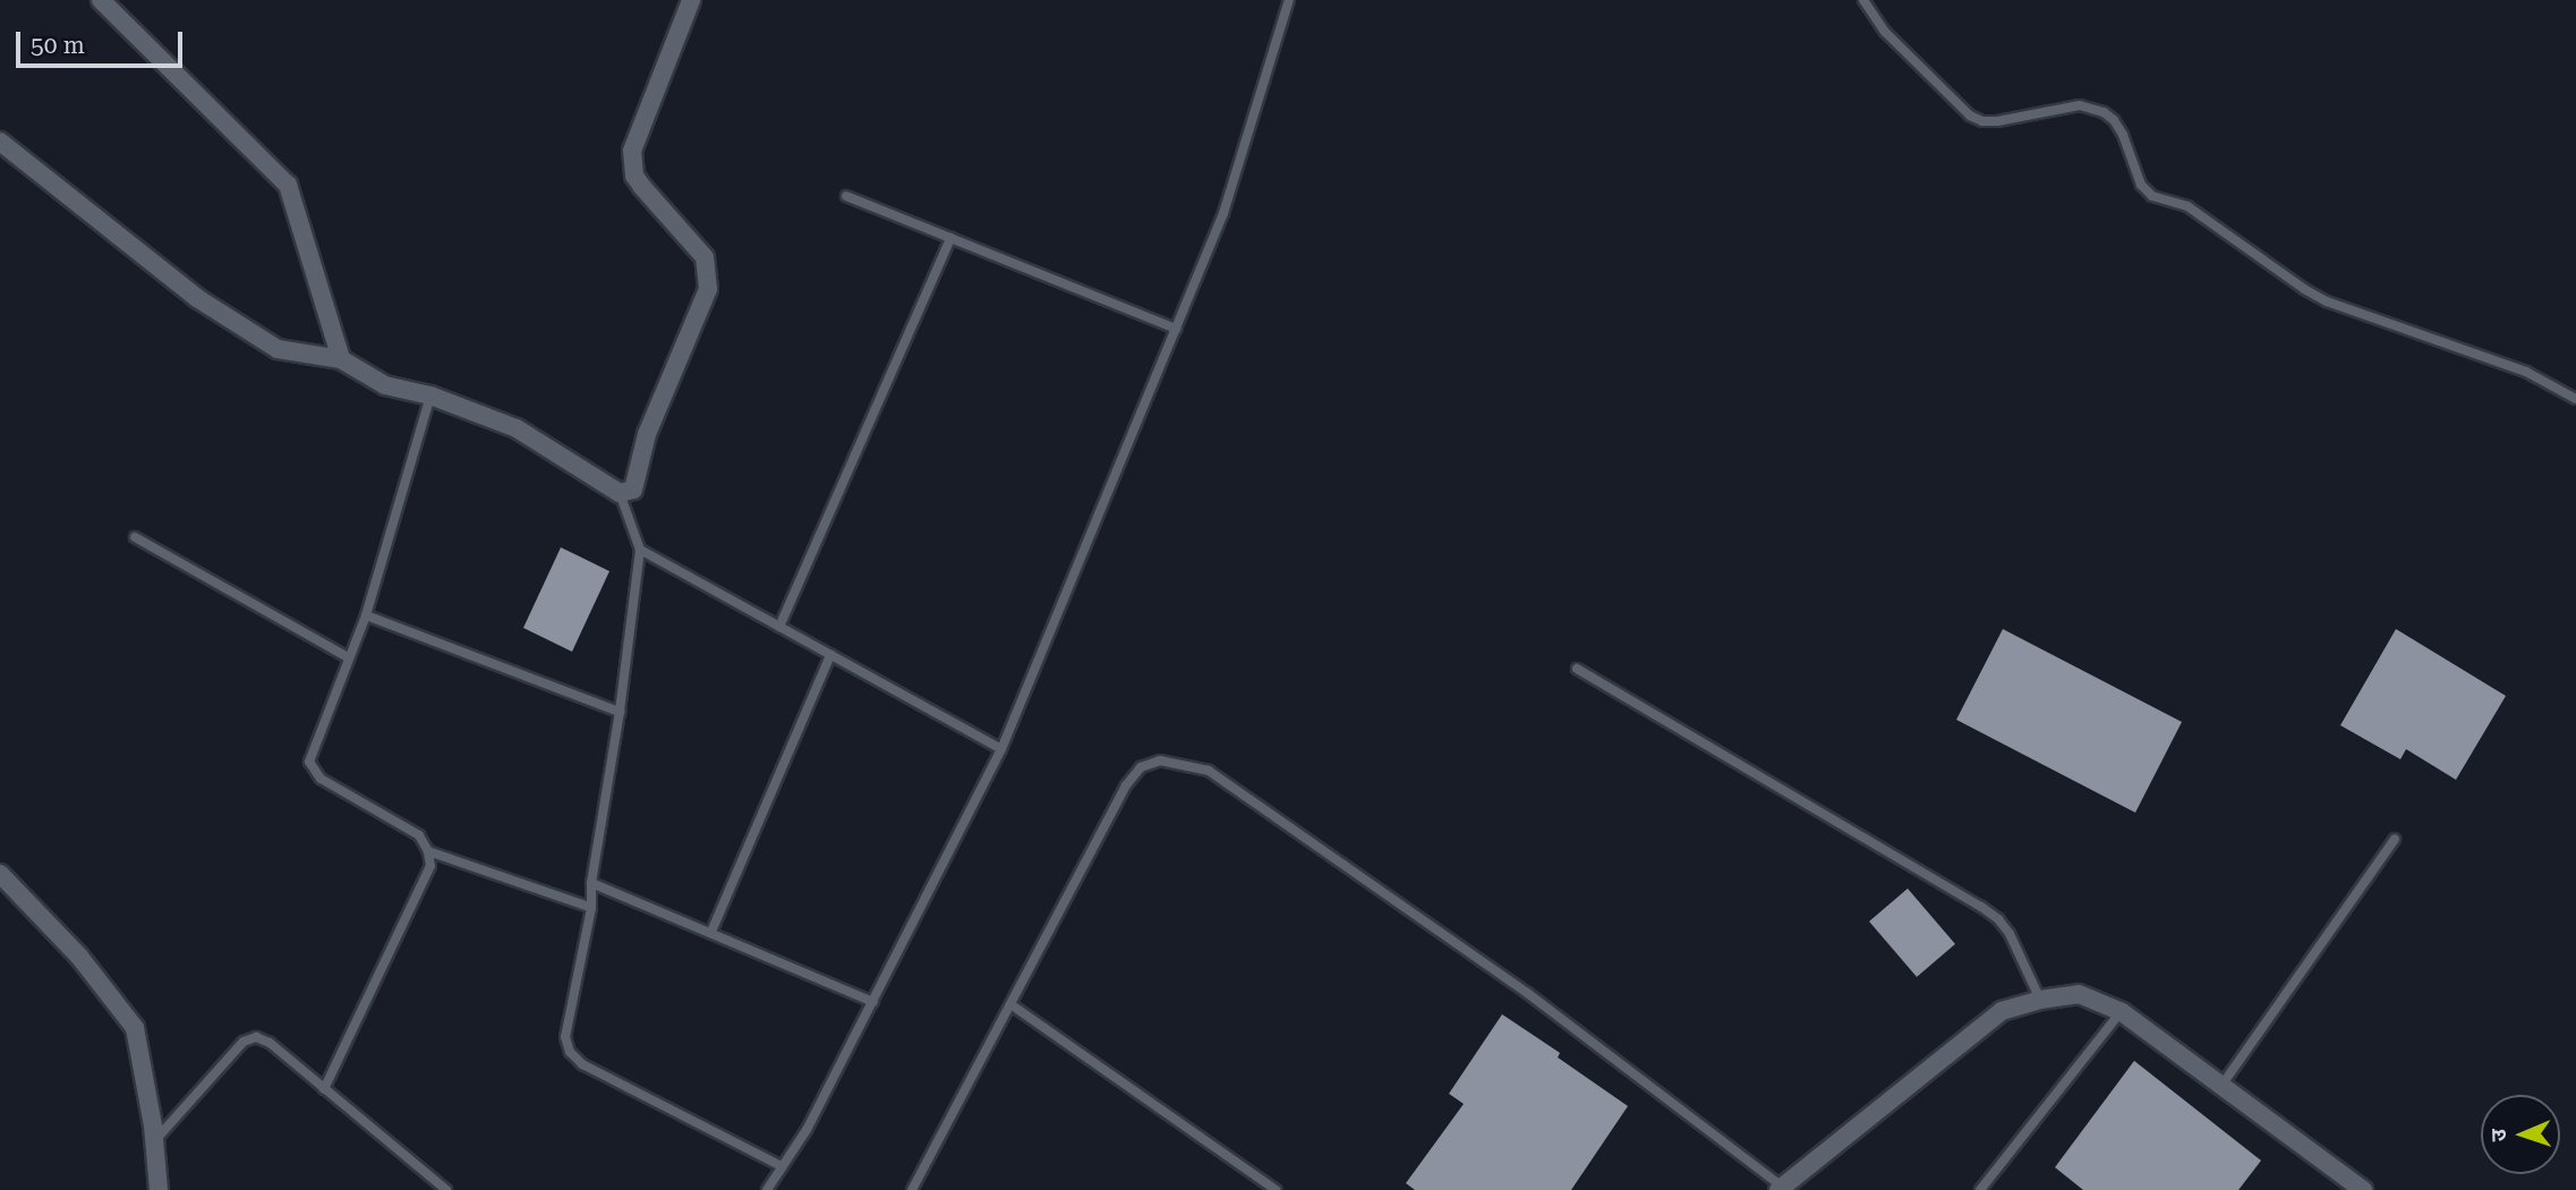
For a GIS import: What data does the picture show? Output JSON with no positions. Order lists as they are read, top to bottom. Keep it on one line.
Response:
{"scale_bar":"50 m","north":"left"}
